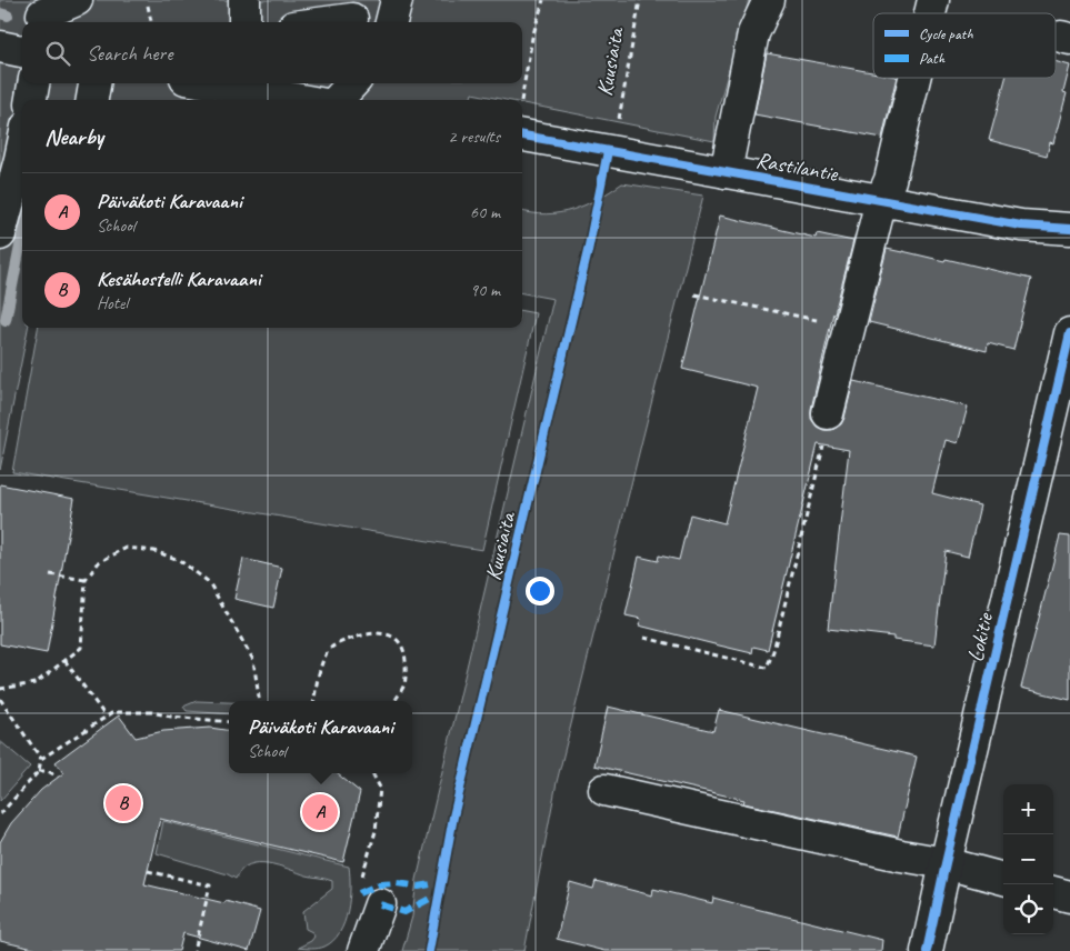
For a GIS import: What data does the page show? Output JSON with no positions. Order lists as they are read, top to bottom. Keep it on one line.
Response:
{"streets":{"street":["Rastilantie","Lokitie"],"cycle path":["Kuusiaita"]},"legend":["Cycle path","Path"],"page":{"search":"Search here","heading":["Nearby","2 results"],"list":[{"mark":"A","name":"Päiväkoti Karavaani","note":"School","value":"60 m"},{"mark":"B","name":"Kesähostelli Karavaani","note":"Hotel","value":"90 m"}],"popup":["Päiväkoti Karavaani","School"],"pins":["B","A"],"map_buttons":["+","−"]}}
